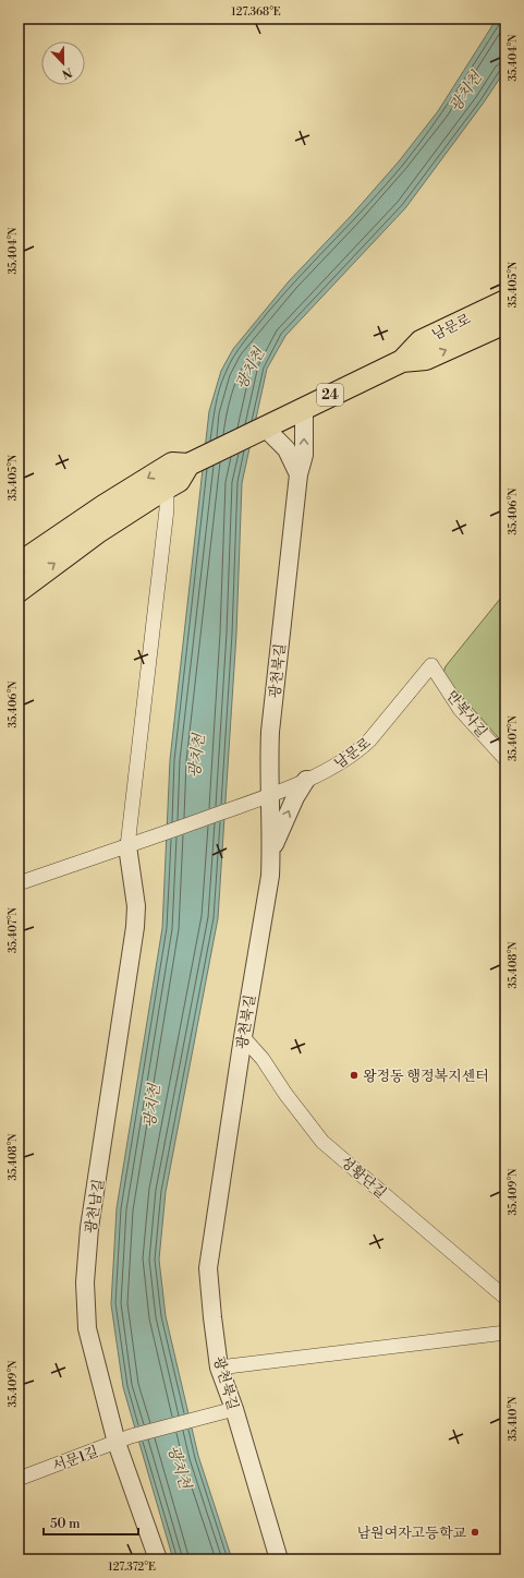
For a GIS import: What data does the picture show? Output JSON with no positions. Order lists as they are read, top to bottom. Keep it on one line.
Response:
{"streets":{"main road":["남문로","24"],"street":["광천북길","만복사길","성황단길","광천남길","서문1길"]},"crossings":[["남문로","광천북길"],["남문로","만복사길"],["남문로","광천남길"],["광천북길","성황단길"],["광천북길","서문1길"],["광천남길","서문1길"]],"water":["광치천"],"places":["왕정동 행정복지센터","남원여자고등학교"],"scale_bar":"50 m","north":"bottom","coordinates":["127.368°E","35.404°N","35.405°N","35.406°N","35.407°N","35.408°N","35.409°N","35.410°N","127.372°E"]}
